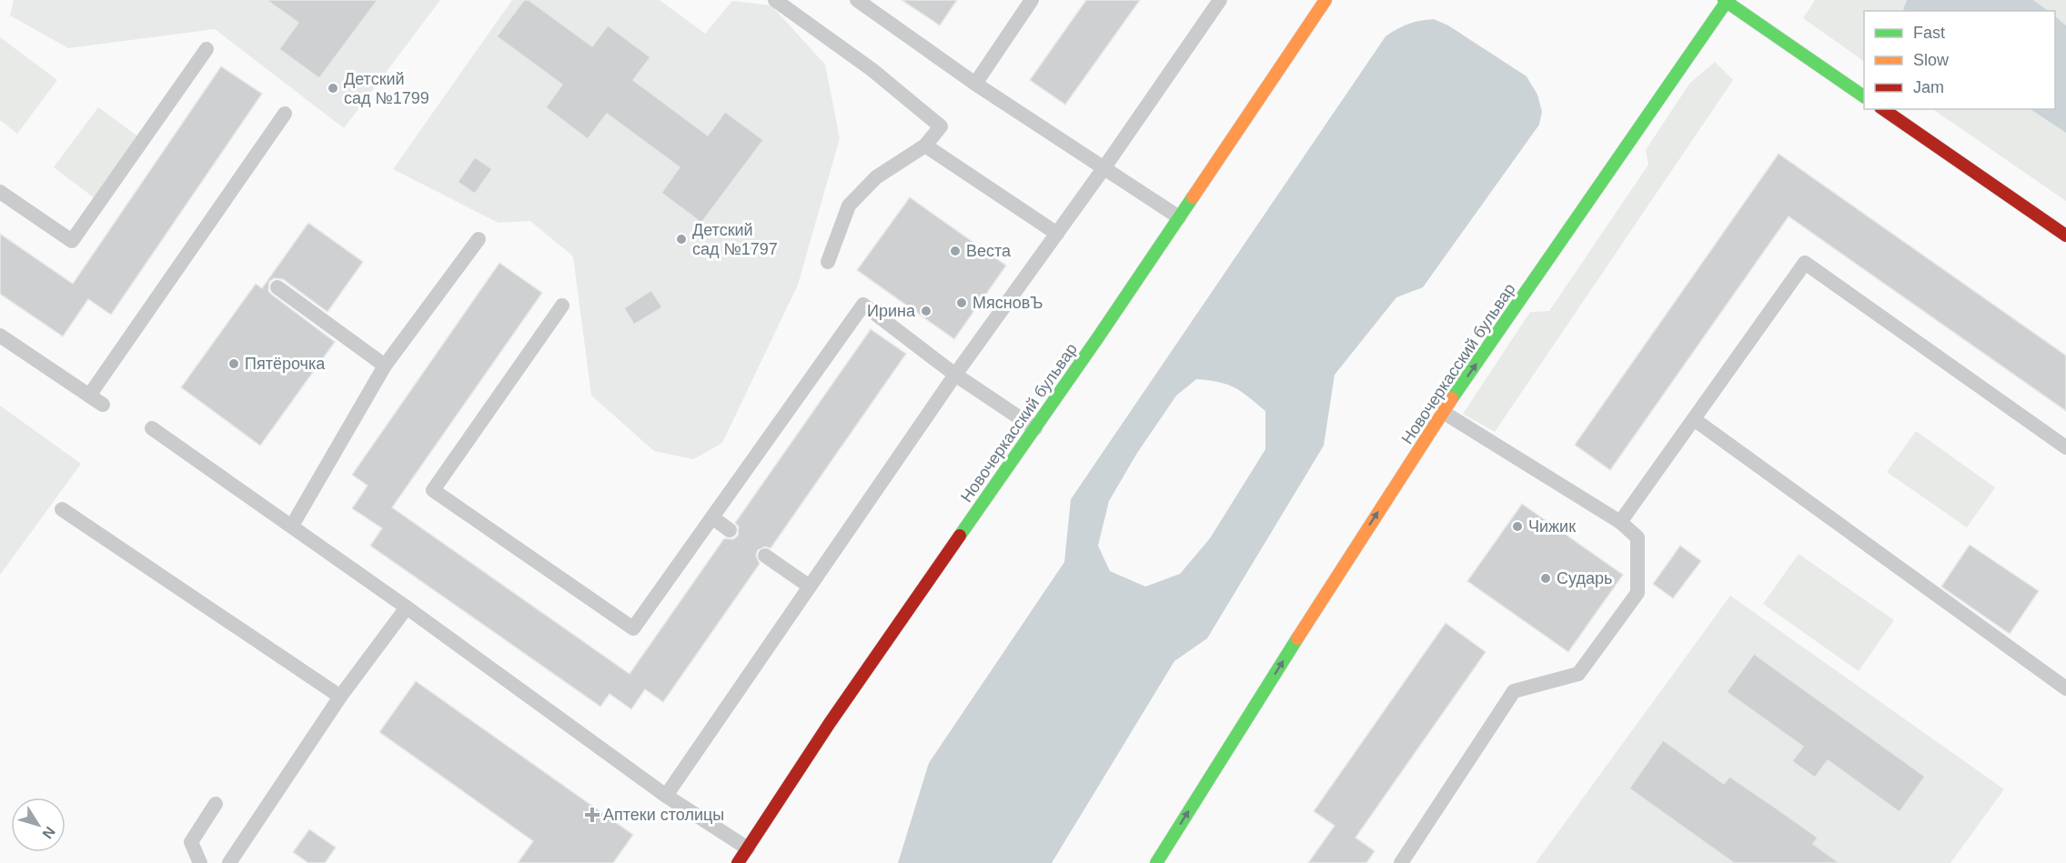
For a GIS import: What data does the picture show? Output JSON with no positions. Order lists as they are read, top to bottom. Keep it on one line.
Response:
{"streets":{"street":["Новочеркасский бульвар"]},"one_way":["Новочеркасский бульвар"],"places":{"other":["Детский сад №1799","Детский сад №1797","Веста","МясновЪ","Ирина","Пятёрочка","Чижик","Сударь"],"health":["Аптеки столицы"]},"legend":["Fast","Slow","Jam"],"north":"bottom right"}
